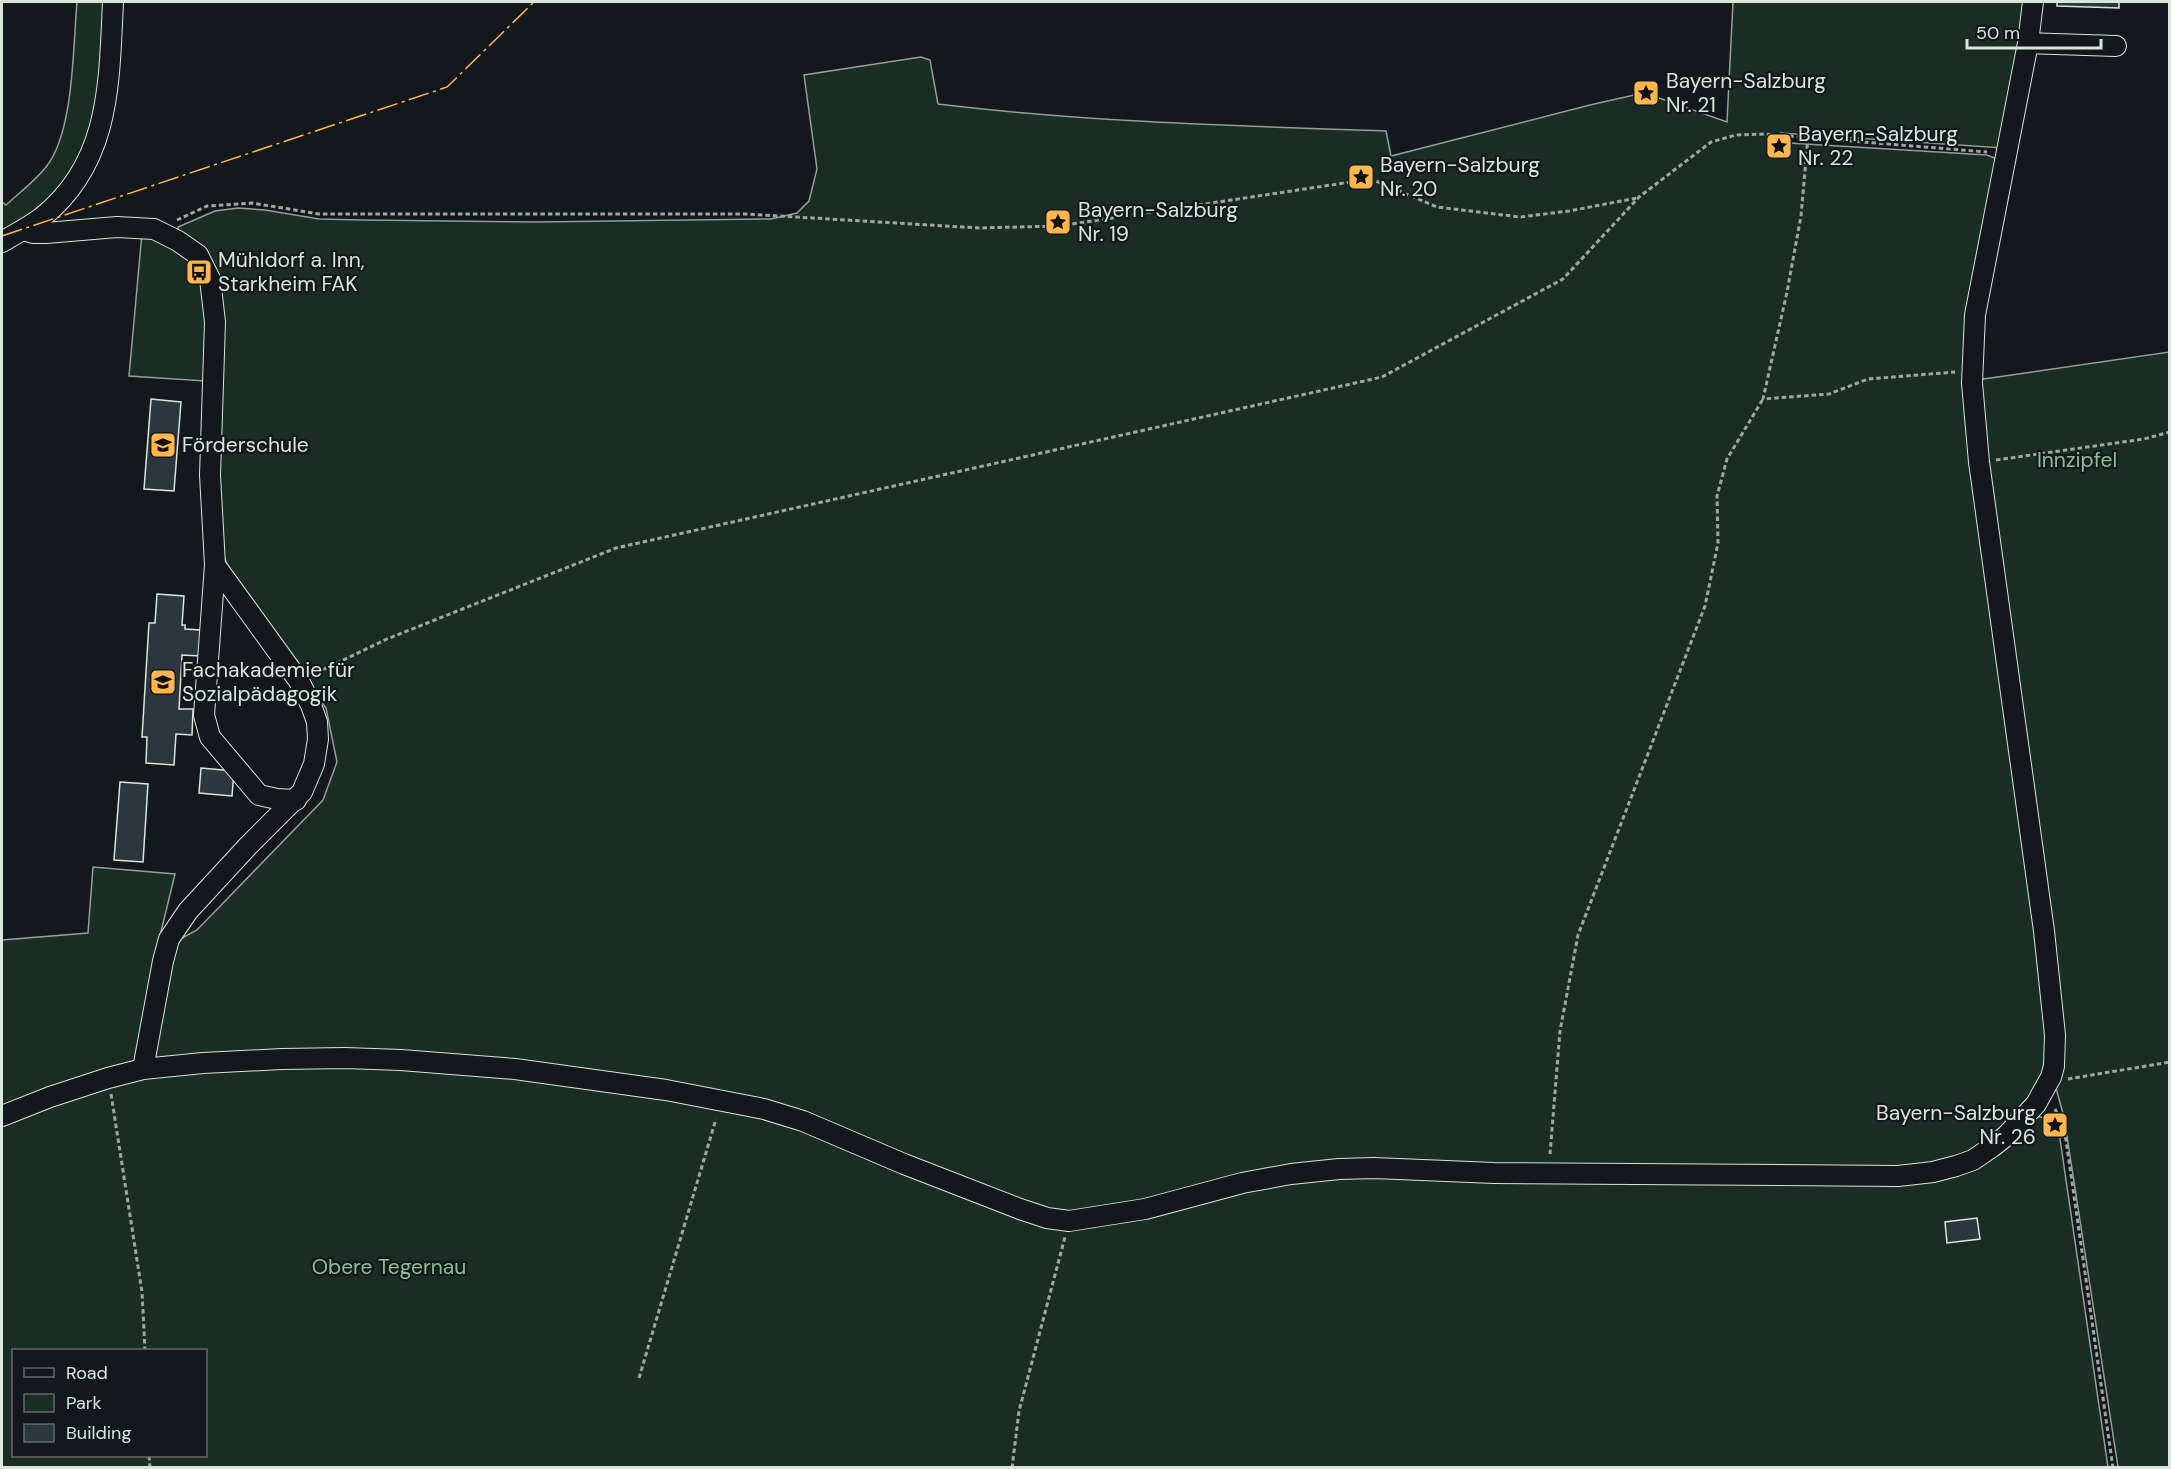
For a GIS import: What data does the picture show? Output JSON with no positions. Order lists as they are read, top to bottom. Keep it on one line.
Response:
{"parks":["Innzipfel","Obere Tegernau"],"places":{"place":["Bayern-Salzburg Nr. 21","Bayern-Salzburg Nr. 22","Bayern-Salzburg Nr. 20","Bayern-Salzburg Nr. 19","Bayern-Salzburg Nr. 26"],"bus stop":["Mühldorf a. Inn, Starkheim FAK"],"school or university":["Förderschule","Fachakademie für Sozialpädagogik"]},"legend":["Road","Park","Building"],"scale_bar":"50 m"}
